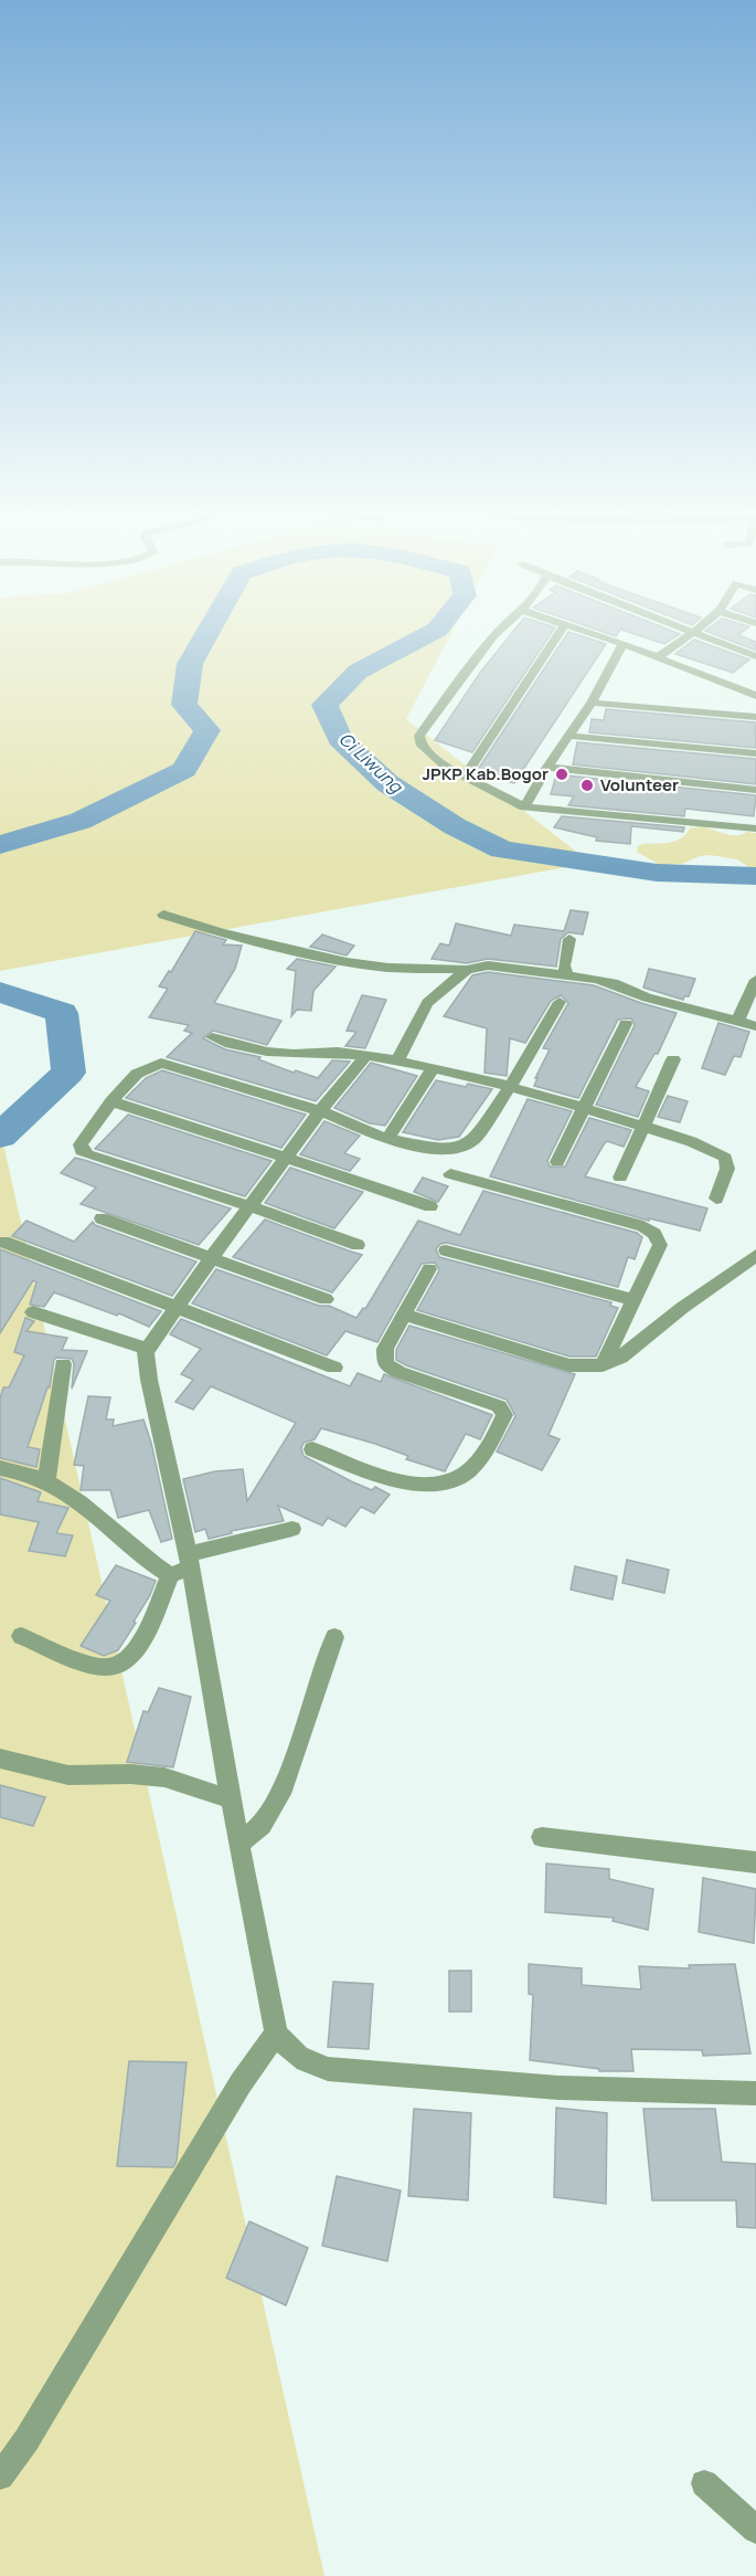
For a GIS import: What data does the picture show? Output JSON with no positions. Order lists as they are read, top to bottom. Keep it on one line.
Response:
{"water":["Ci Liwung"],"places":["JPKP Kab.Bogor","Volunteer"]}
